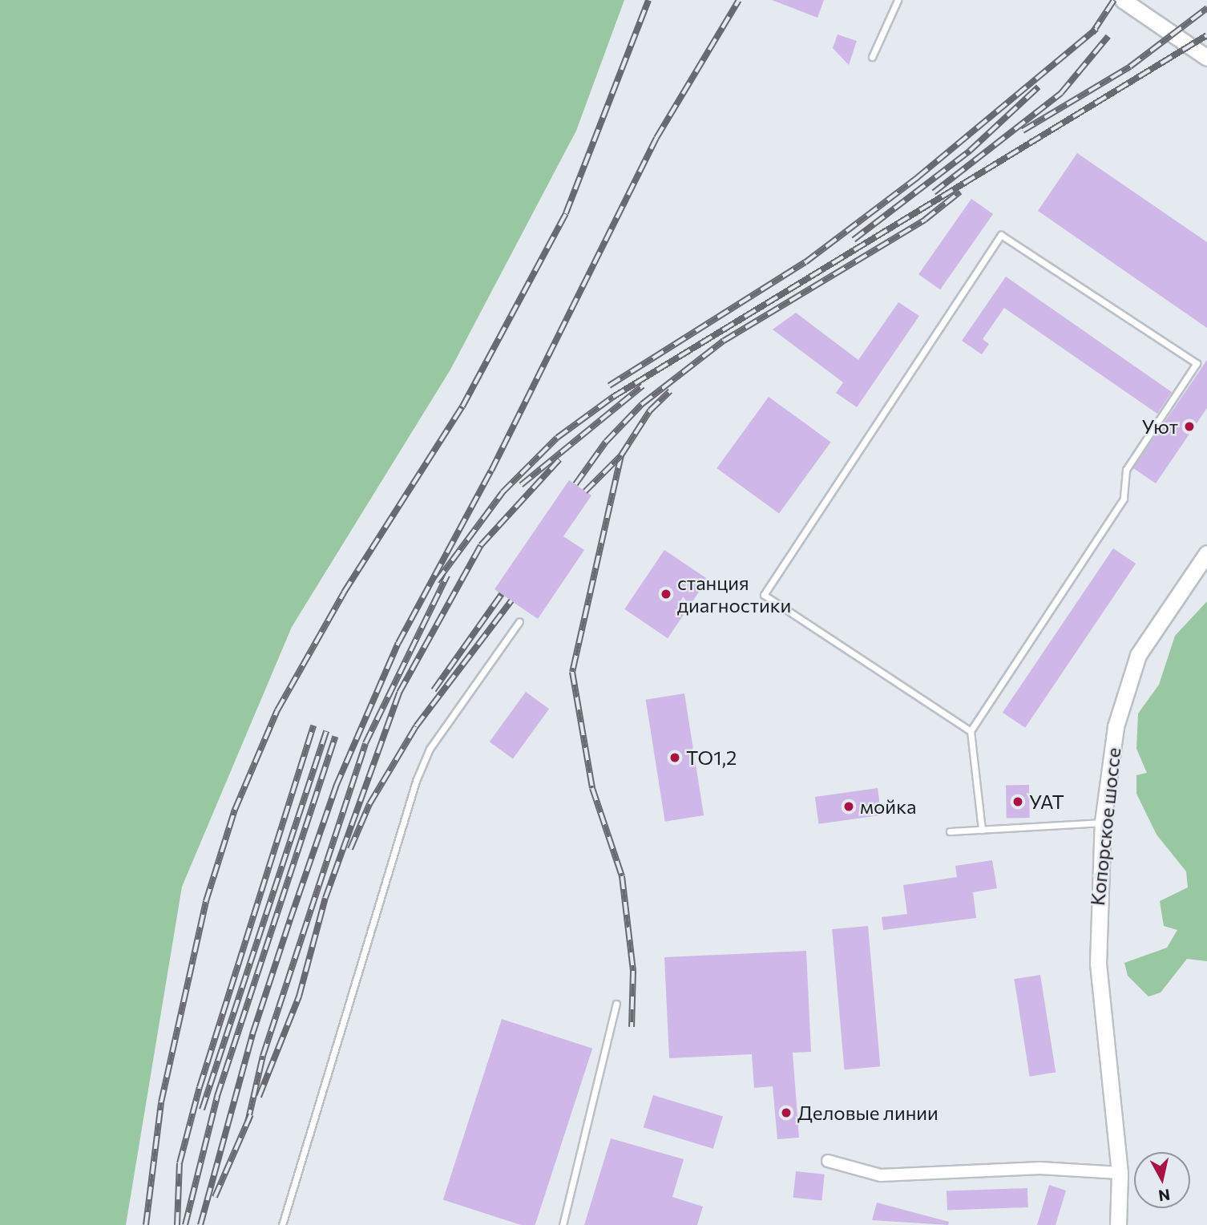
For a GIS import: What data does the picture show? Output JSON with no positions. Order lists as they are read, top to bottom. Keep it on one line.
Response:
{"streets":{"main road":["Копорское шоссе"]},"places":["Уют","станция диагностики","ТО1,2","УАТ","мойка","Деловые линии"],"north":"bottom"}
